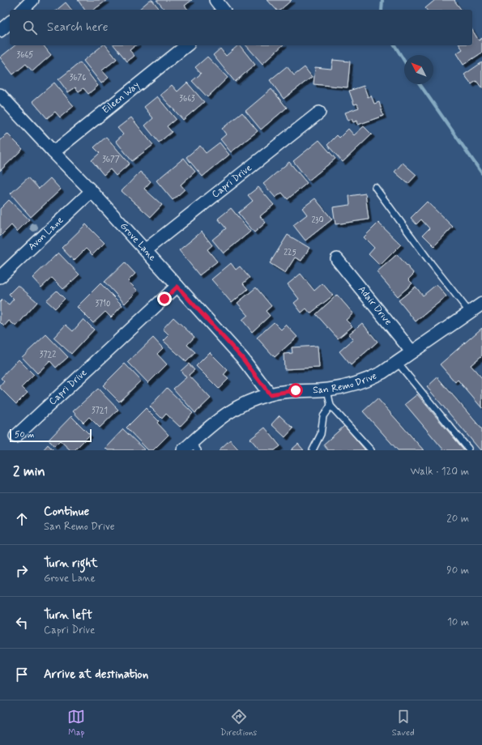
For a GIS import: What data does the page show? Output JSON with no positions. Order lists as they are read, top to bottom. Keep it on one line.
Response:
{"streets":{"street":["Eileen Way","Capri Drive","Avon Lane","Grove Lane","Adair Drive","San Remo Drive"]},"crossings":[["Eileen Way","Grove Lane"],["Capri Drive","Grove Lane"],["Avon Lane","Grove Lane"],["Grove Lane","San Remo Drive"],["Adair Drive","San Remo Drive"]],"house_numbers":["3665","3676","3663","3677","230","225","3710","3722","3721"],"scale_bar":"50 m","north":"top left","page":{"search":"Search here","scale":"50 m","heading":["2 min","Walk · 120 m"],"list":[["Continue","San Remo Drive","20 m"],["Turn right","Grove Lane","90 m"],["Turn left","Capri Drive","10 m"],"Arrive at destination"],"nav":["Map","Directions","Saved"]}}
